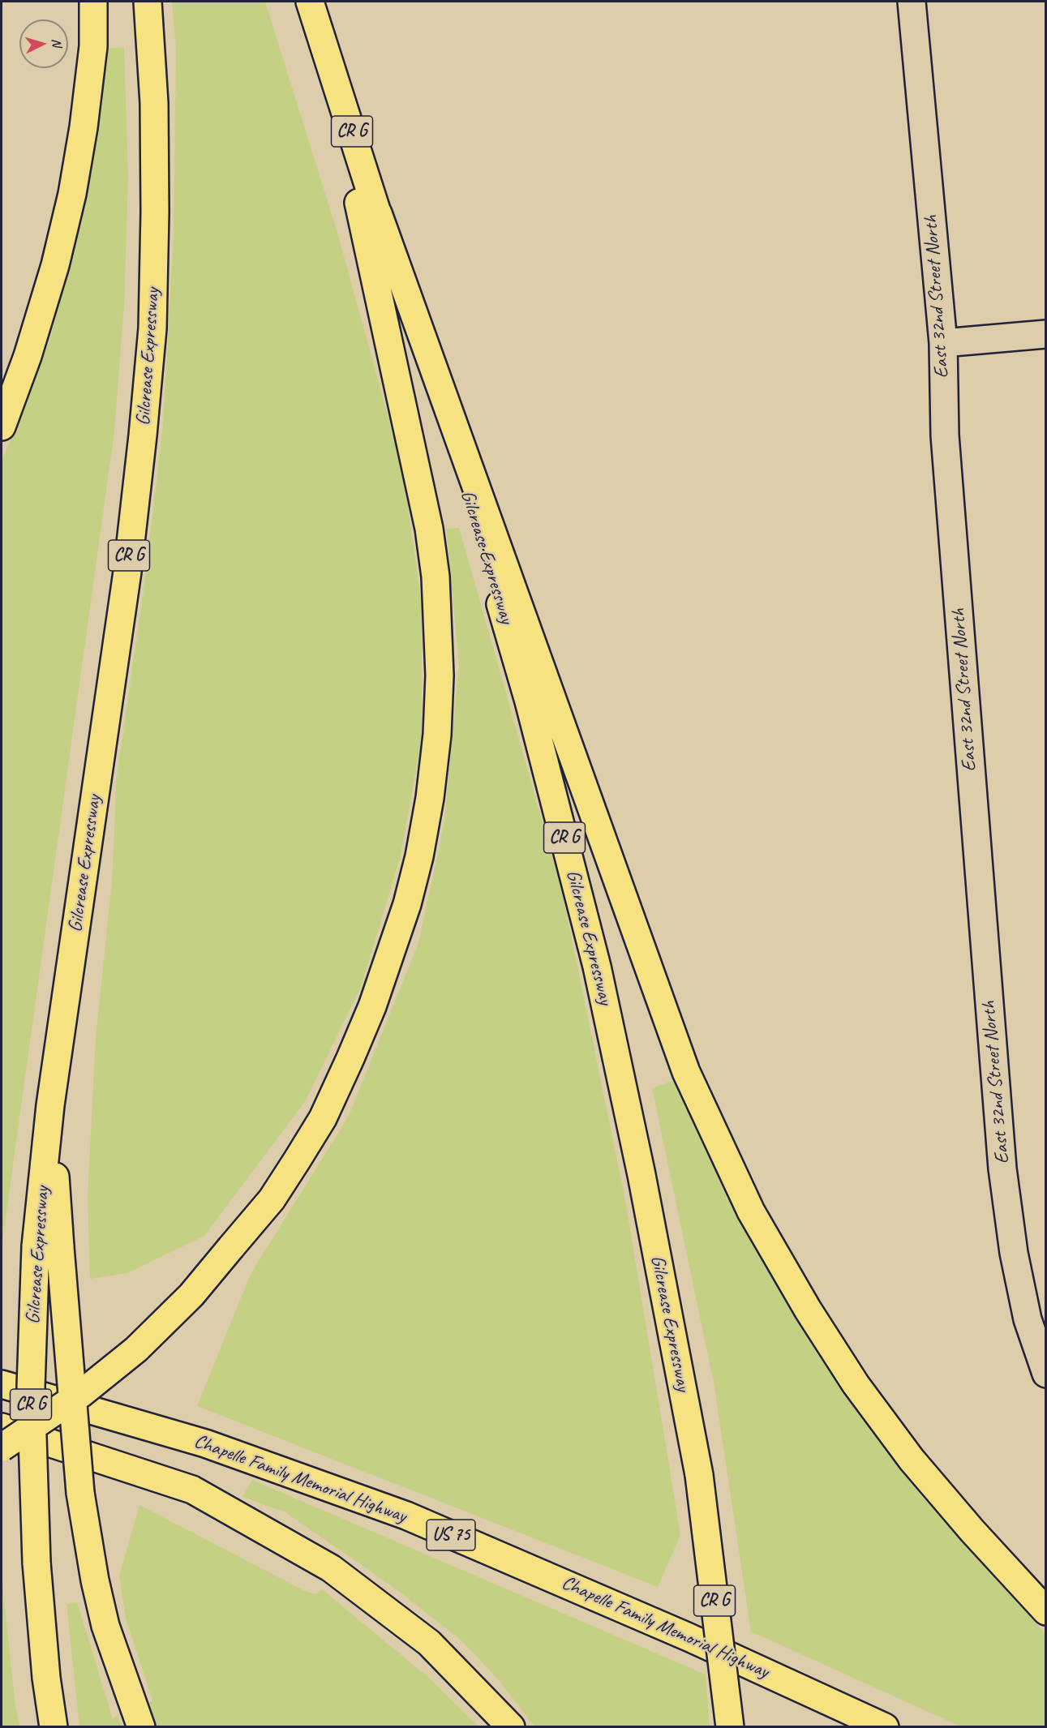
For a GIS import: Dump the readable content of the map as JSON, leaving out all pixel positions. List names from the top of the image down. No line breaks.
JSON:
{"streets":{"highway":["CR G","Gilcrease Expressway","Chapelle Family Memorial Highway","US 75"],"street":["East 32nd Street North"]},"north":"right"}
